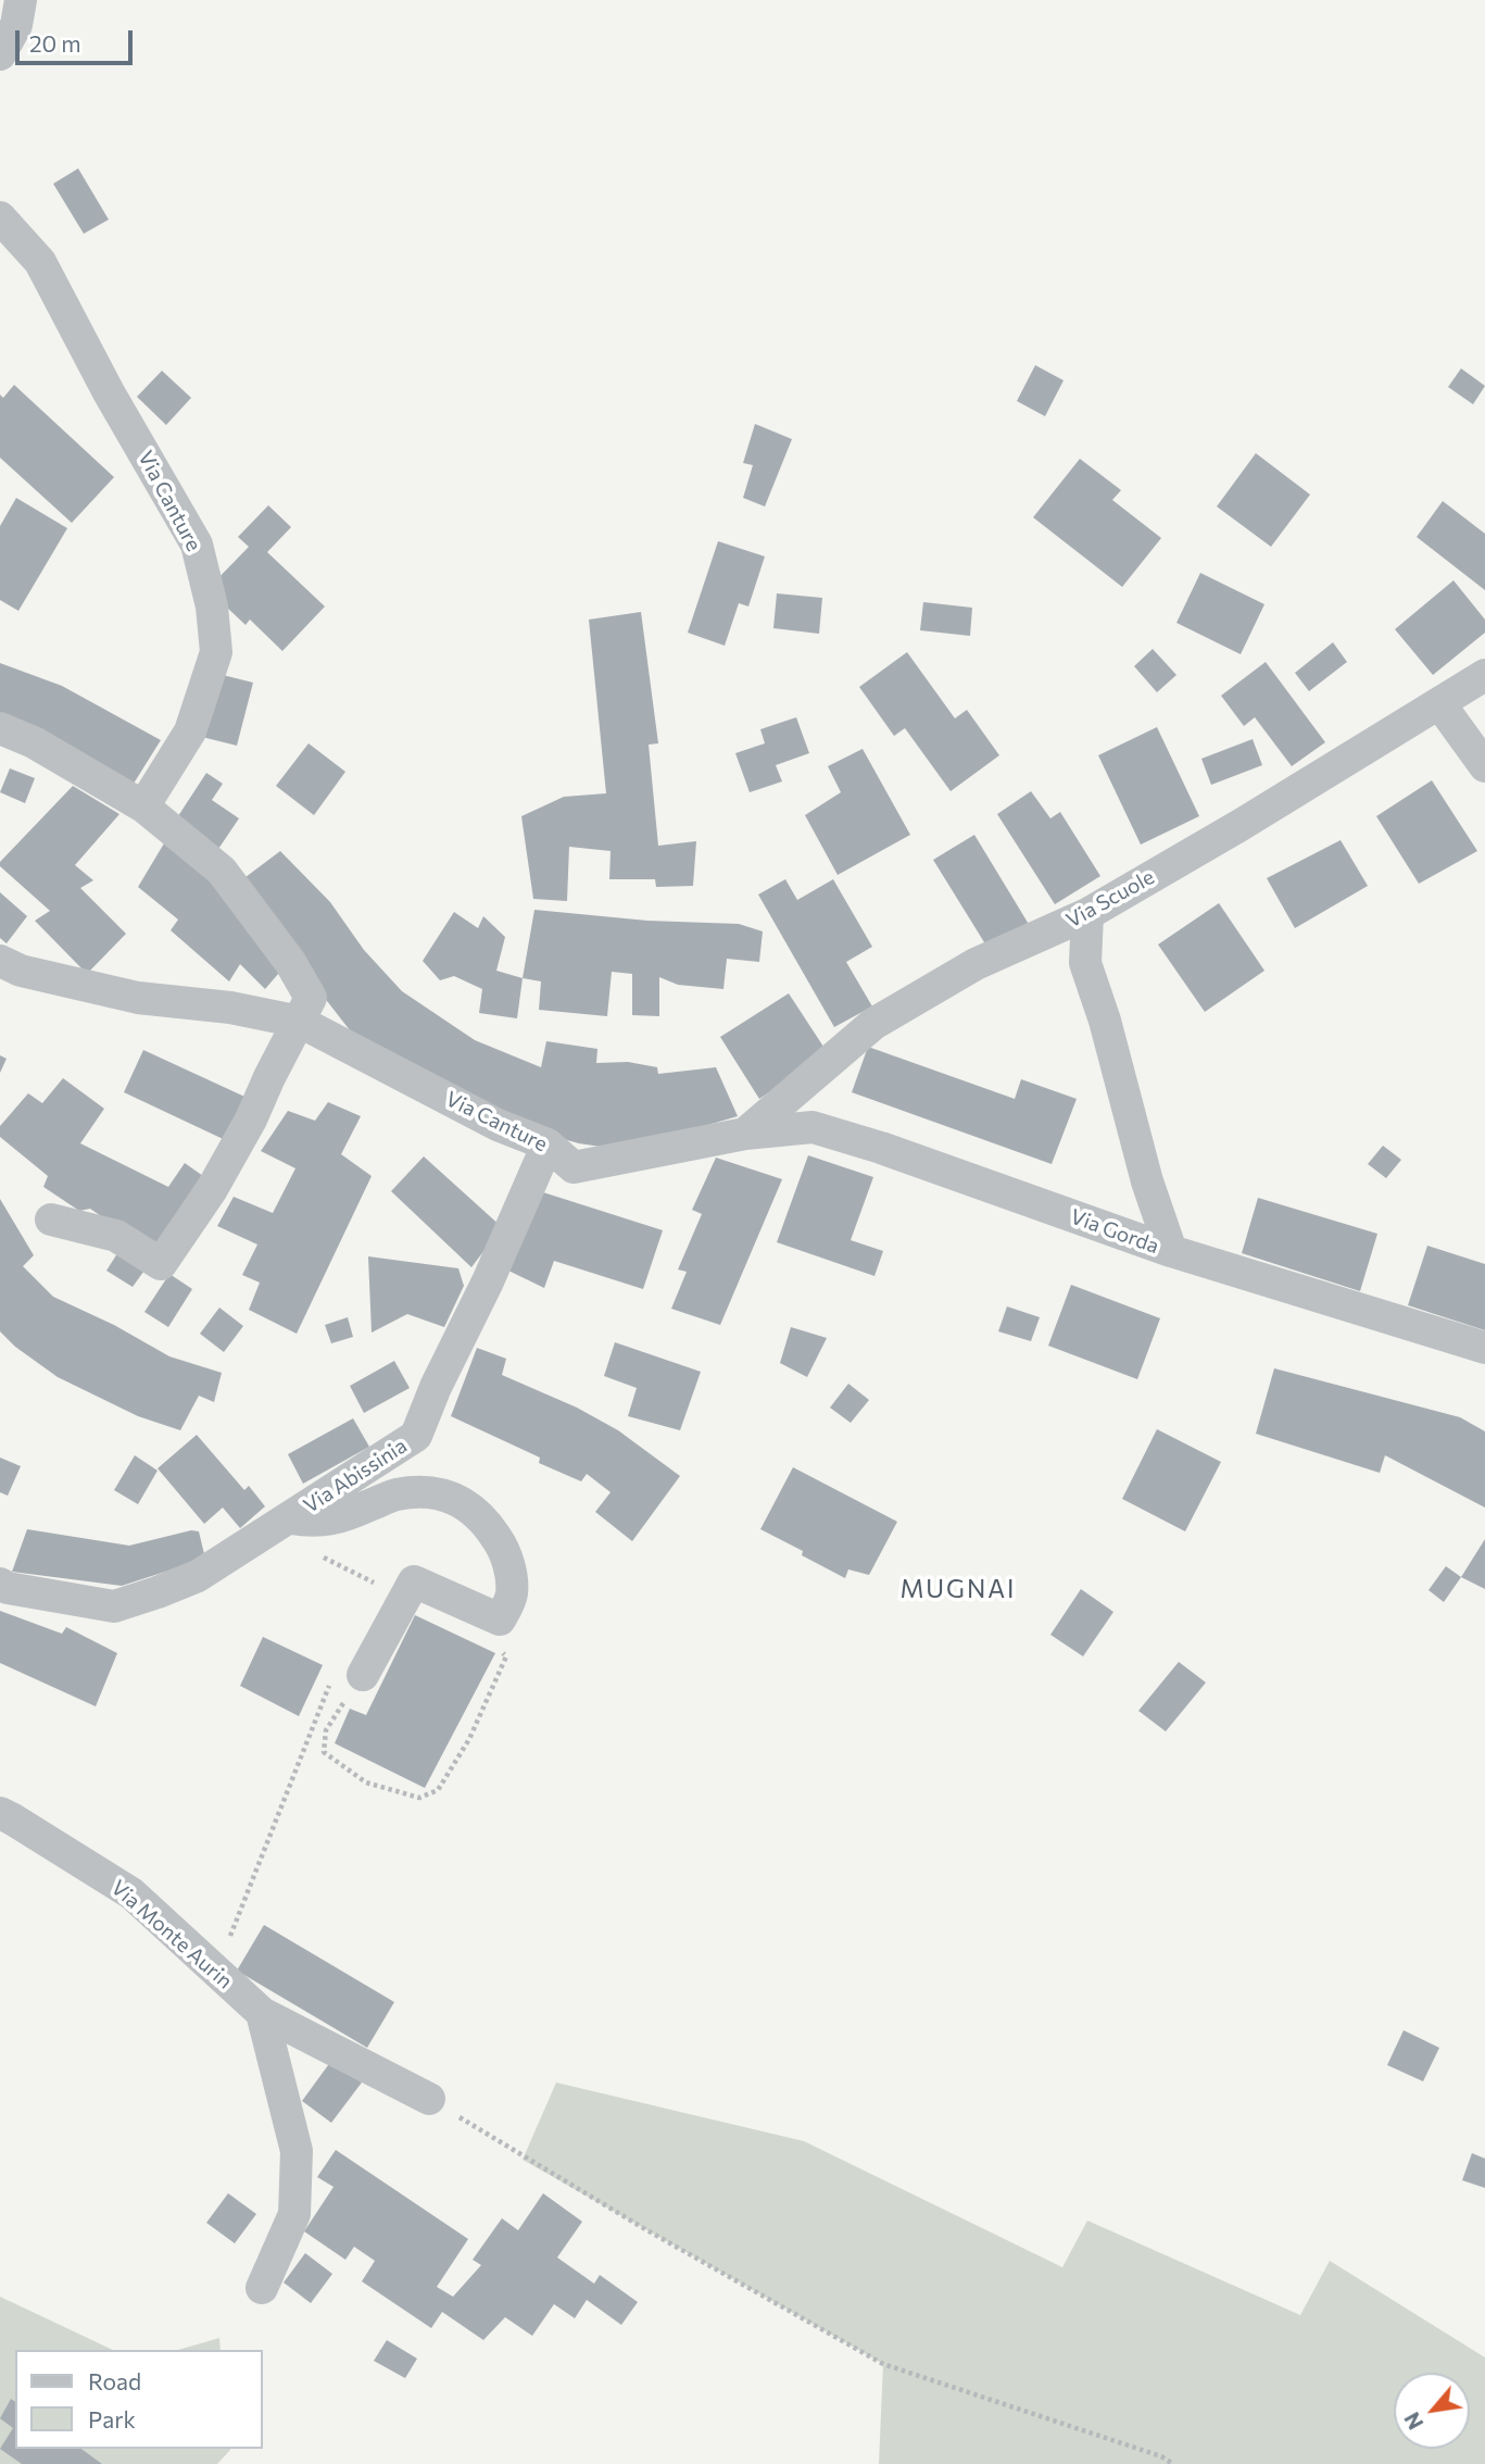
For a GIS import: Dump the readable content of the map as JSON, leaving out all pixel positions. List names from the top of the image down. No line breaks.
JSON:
{"streets":{"street":["Via Canture","Via Scuole","Via Gorda","Via Abissinia","Via Monte Aurin"]},"crossings":[["Via Canture","Via Scuole"],["Via Canture","Via Gorda"],["Via Canture","Via Abissinia"],["Via Scuole","Via Gorda"]],"districts":["MUGNAI"],"legend":["Road","Park"],"scale_bar":"20 m","north":"bottom left"}
